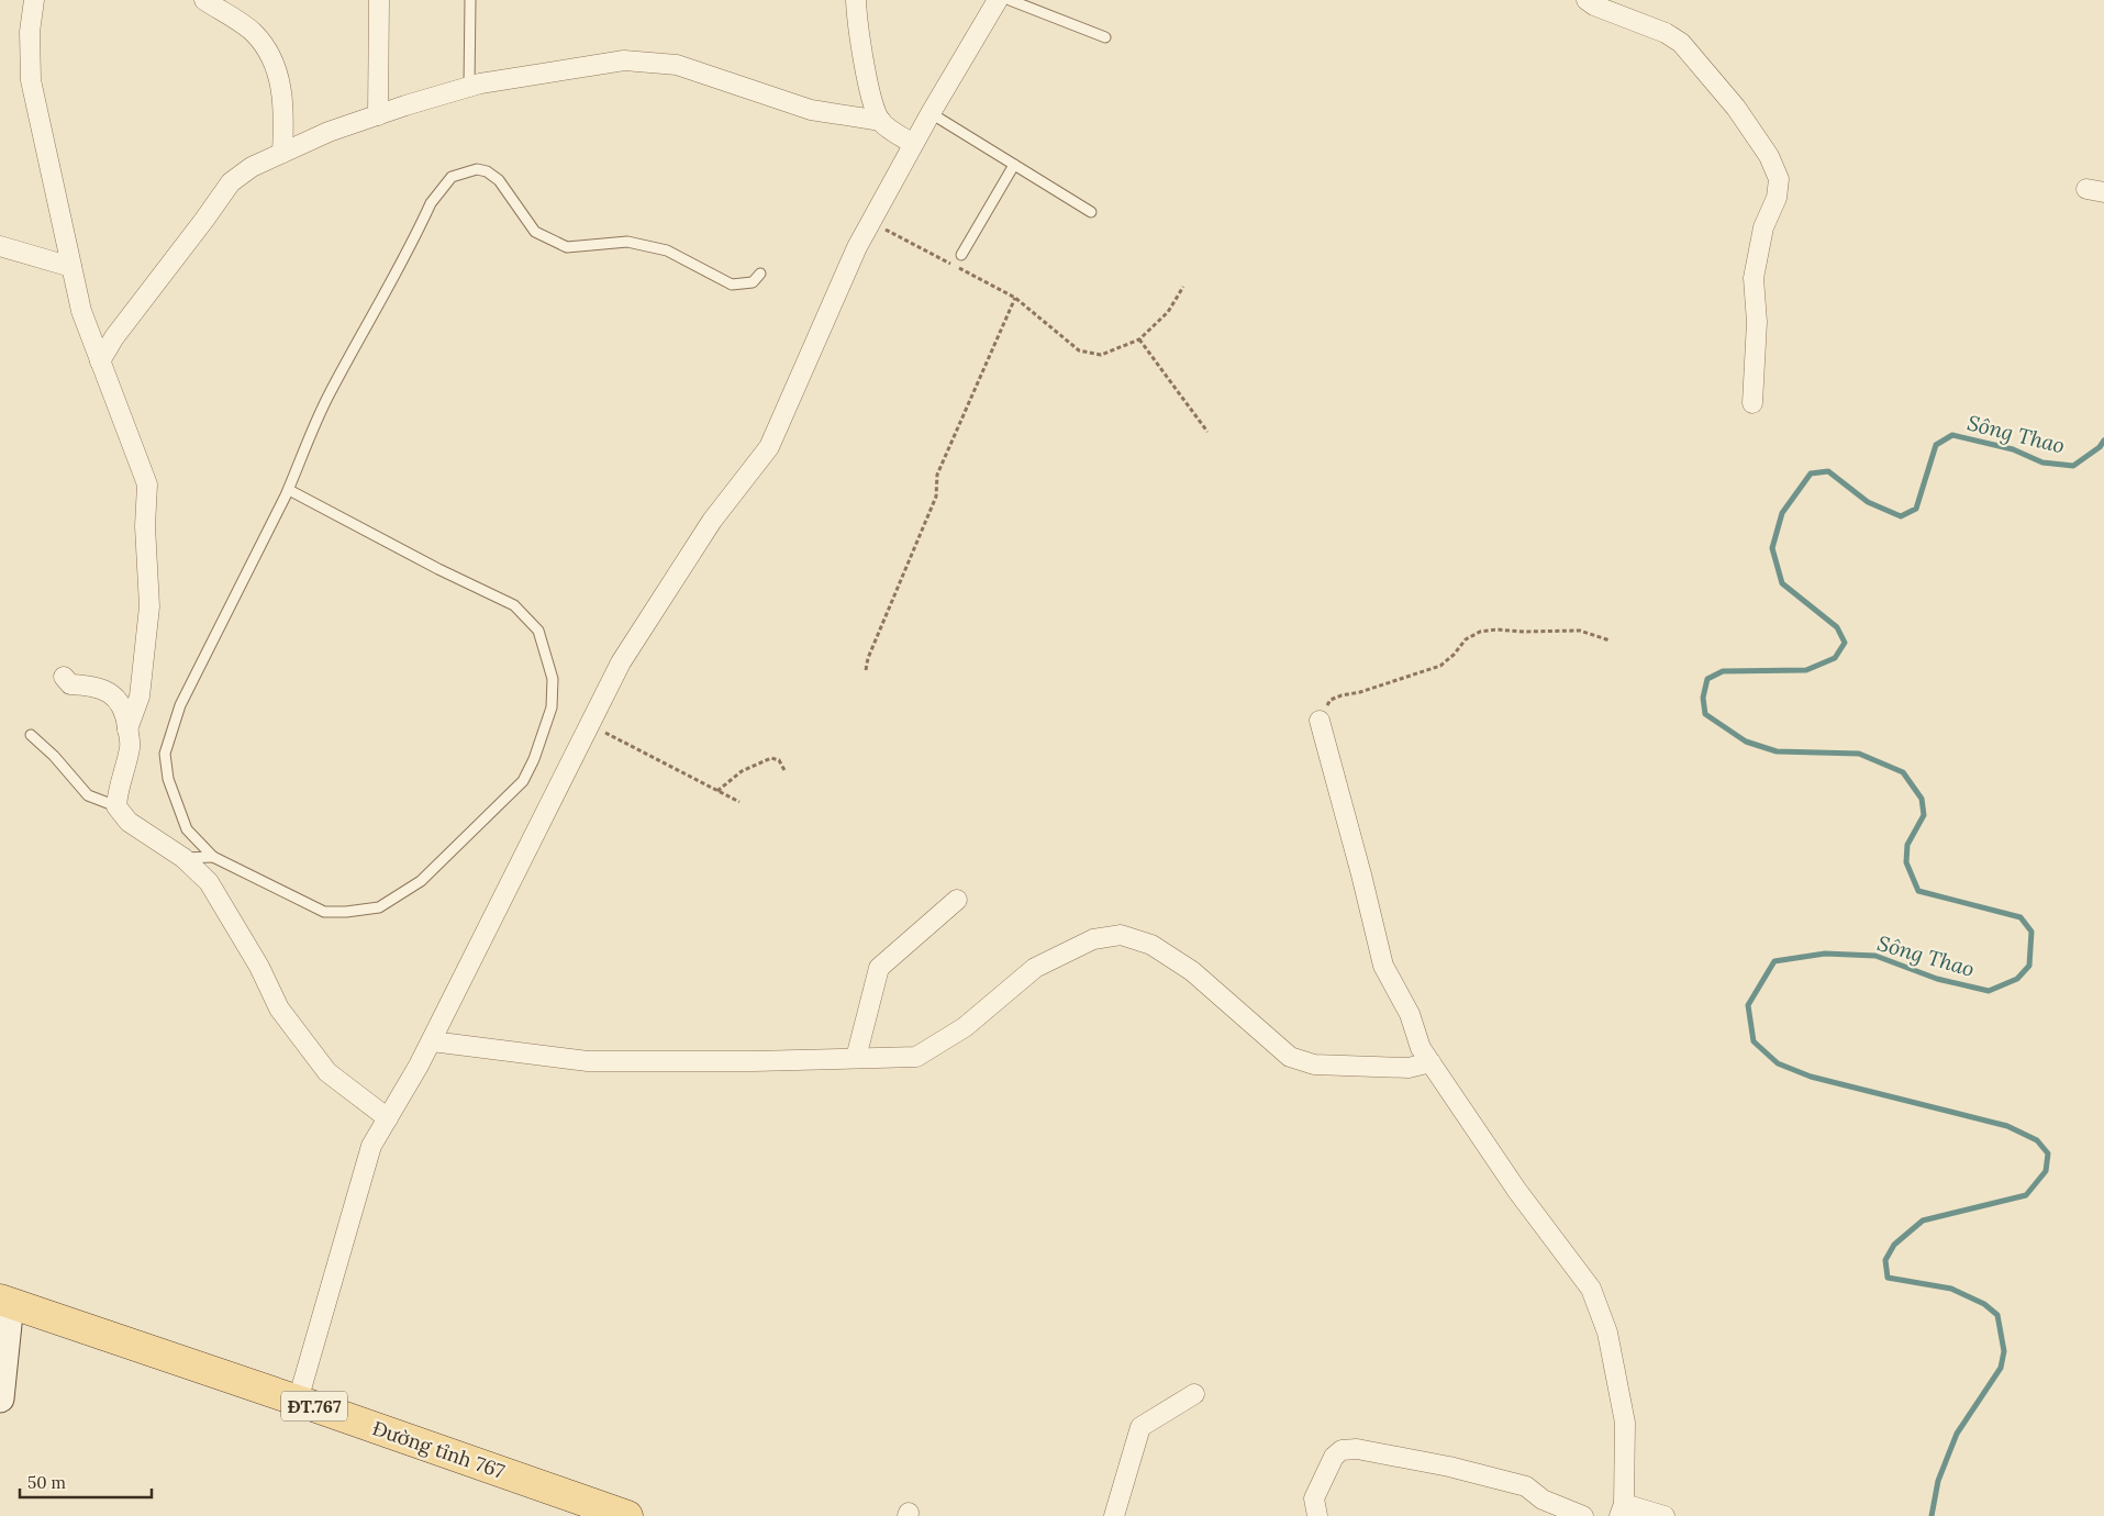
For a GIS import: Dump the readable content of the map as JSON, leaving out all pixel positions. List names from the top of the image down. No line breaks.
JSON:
{"streets":{"main road":["ĐT.767","Đường tỉnh 767"]},"water":["Sông Thao"],"scale_bar":"50 m"}
